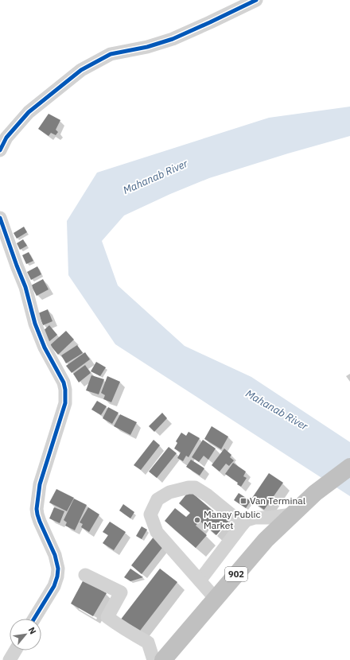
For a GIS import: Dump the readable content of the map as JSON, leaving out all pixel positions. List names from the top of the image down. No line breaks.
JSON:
{"streets":{"highway":["902"]},"water":["Mahanab River"],"places":{"transit":["Van Terminal"],"other":["Manay Public Market"]},"north":"top right"}
